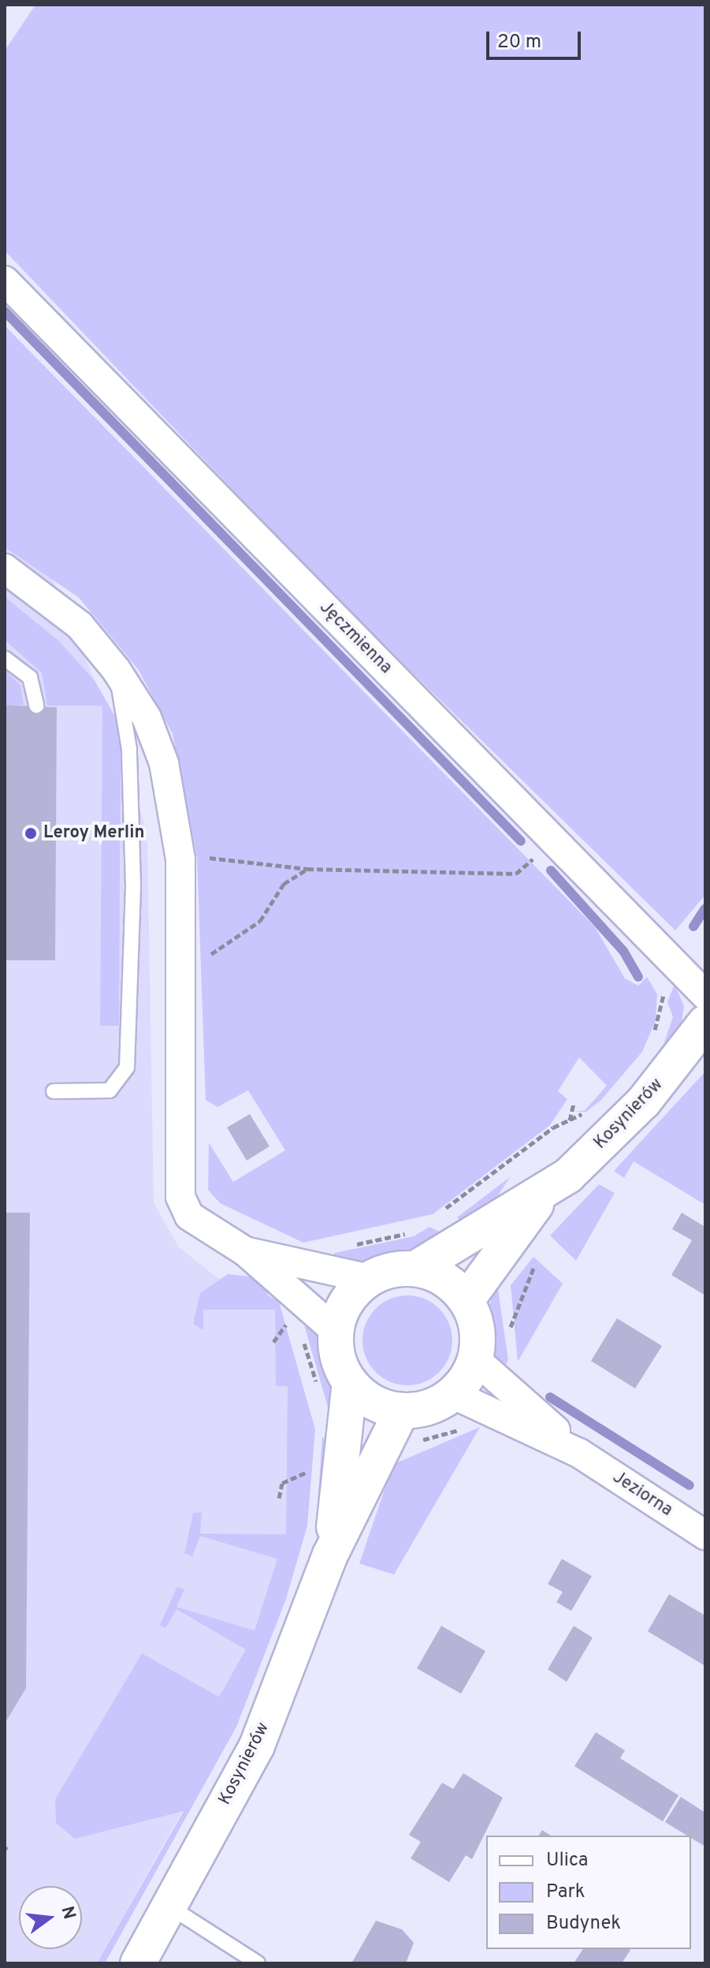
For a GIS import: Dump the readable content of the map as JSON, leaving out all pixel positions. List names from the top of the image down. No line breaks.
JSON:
{"streets":{"main road":["Kosynierów"],"street":["Jęczmienna","Jeziorna"]},"crossings":[["Kosynierów","Jeziorna"]],"places":["Leroy Merlin"],"legend":["Ulica","Park","Budynek"],"scale_bar":"20 m","north":"right"}
